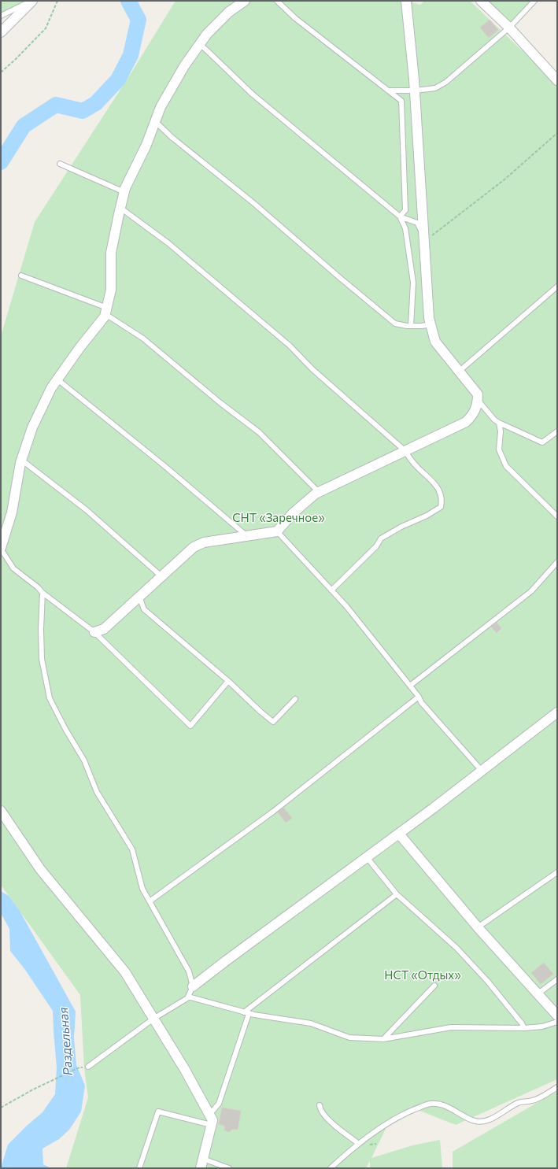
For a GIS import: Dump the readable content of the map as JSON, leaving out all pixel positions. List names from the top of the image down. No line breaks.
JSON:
{"water":["Раздельная"],"parks":["СНТ «Заречное»","НСТ «Отдых»"]}
